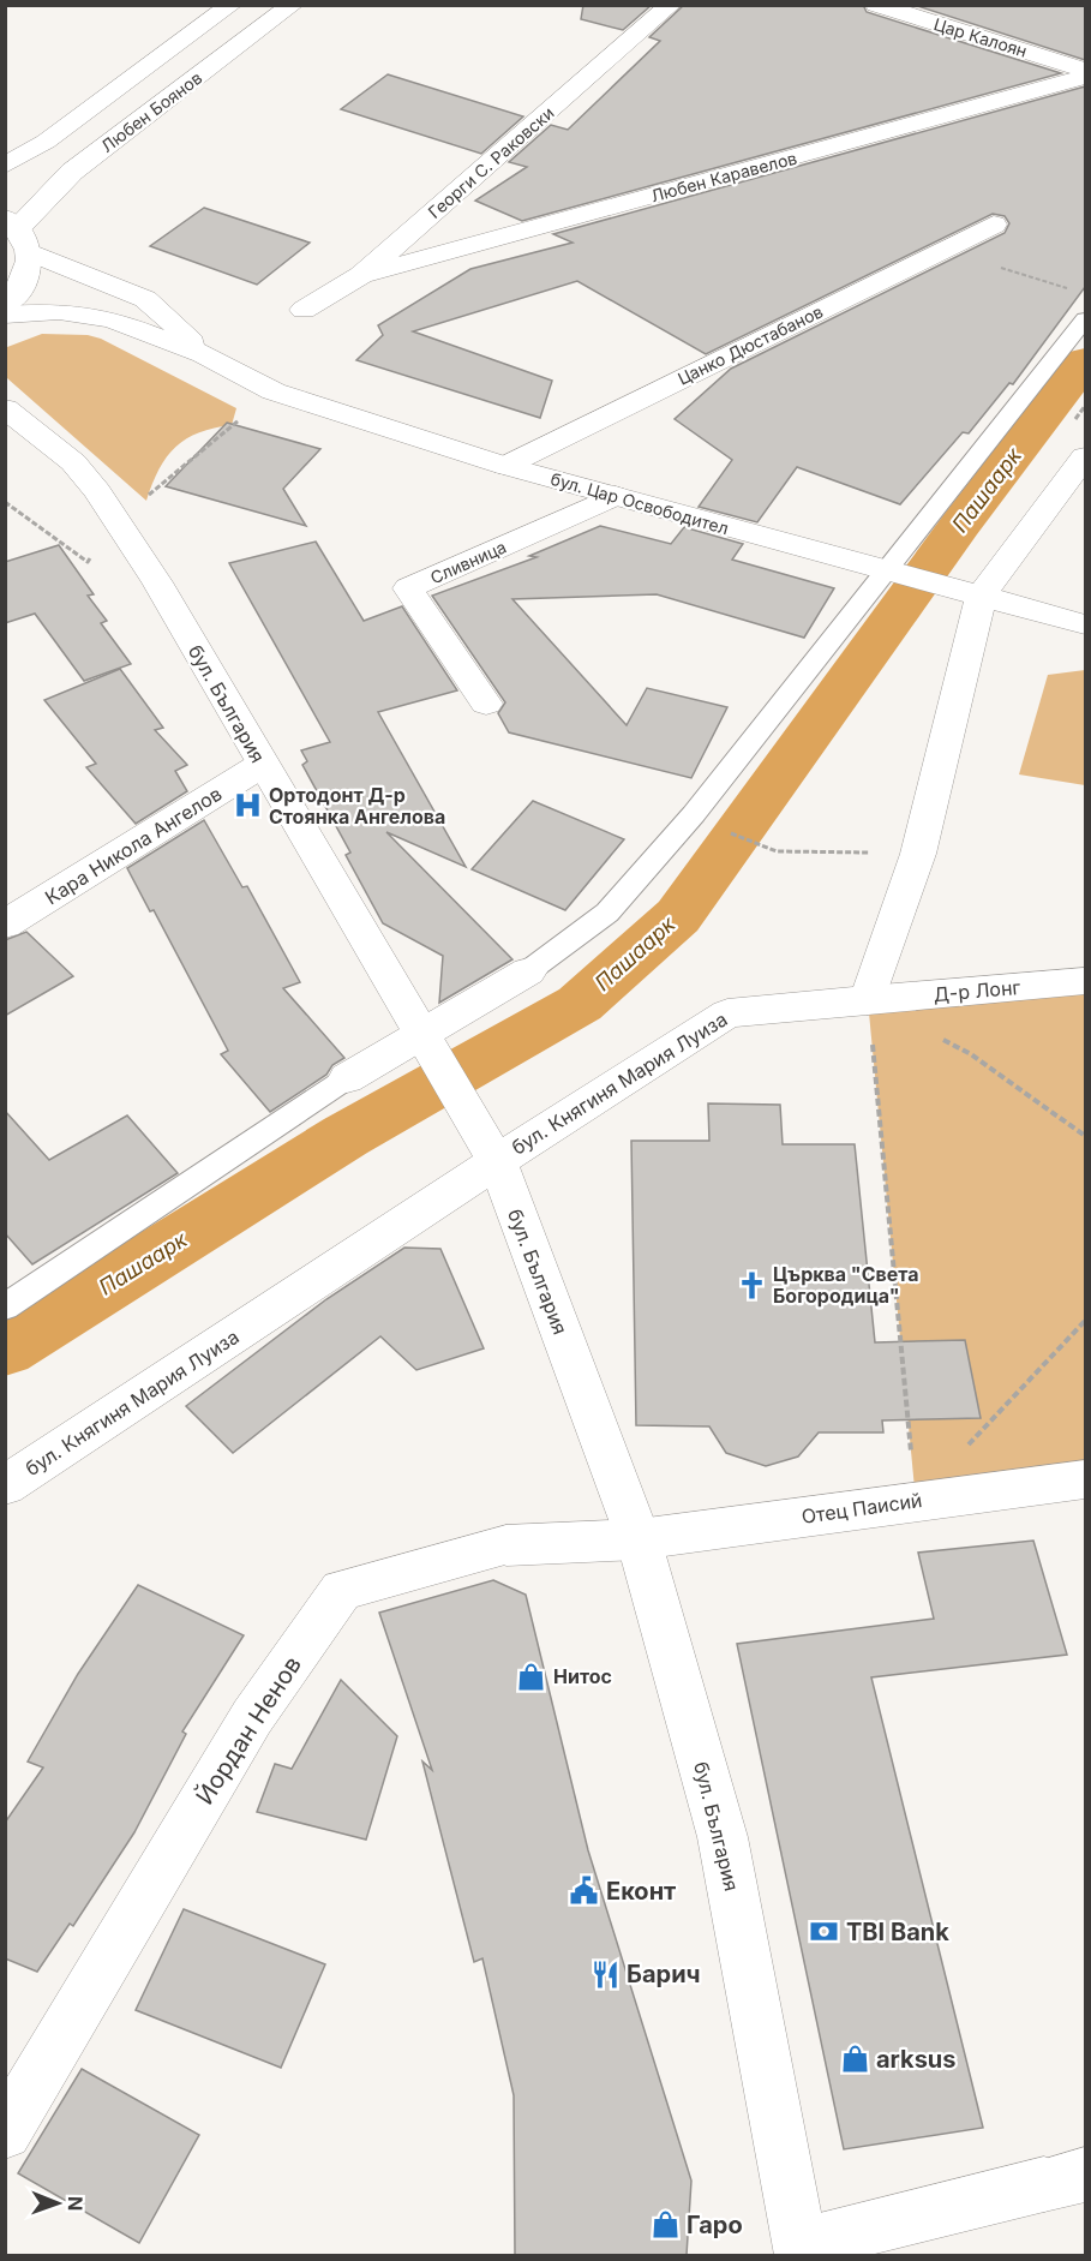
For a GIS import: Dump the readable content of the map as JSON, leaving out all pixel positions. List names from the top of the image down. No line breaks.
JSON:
{"streets":{"street":["Цар Калоян","Любен Боянов","Георги С. Раковски","Любен Каравелов","Цанко Дюстабанов","бул. Цар Освободител","Сливница","бул. България","Кара Никола Ангелов","Д-р Лонг","бул. Княгиня Мария Луиза","Отец Паисий","Йордан Ненов"]},"crossings":[["Любен Боянов","бул. Цар Освободител"],["Георги С. Раковски","Любен Каравелов"],["Цанко Дюстабанов","бул. Цар Освободител"],["бул. Цар Освободител","Сливница"],["бул. България","Кара Никола Ангелов"],["бул. България","бул. Княгиня Мария Луиза"],["бул. България","Отец Паисий"],["бул. България","Йордан Ненов"],["Д-р Лонг","бул. Княгиня Мария Луиза"],["Отец Паисий","Йордан Ненов"]],"water":["Пашаарк"],"places":{"hospital":["Ортодонт Д-р Стоянка Ангелова"],"church":["Църква \"Света Богородица\""],"shop":["Нитос","arksus","Гаро"],"public building":["Еконт"],"bank":["TBI Bank"],"restaurant":["Барич"]},"north":"right"}
